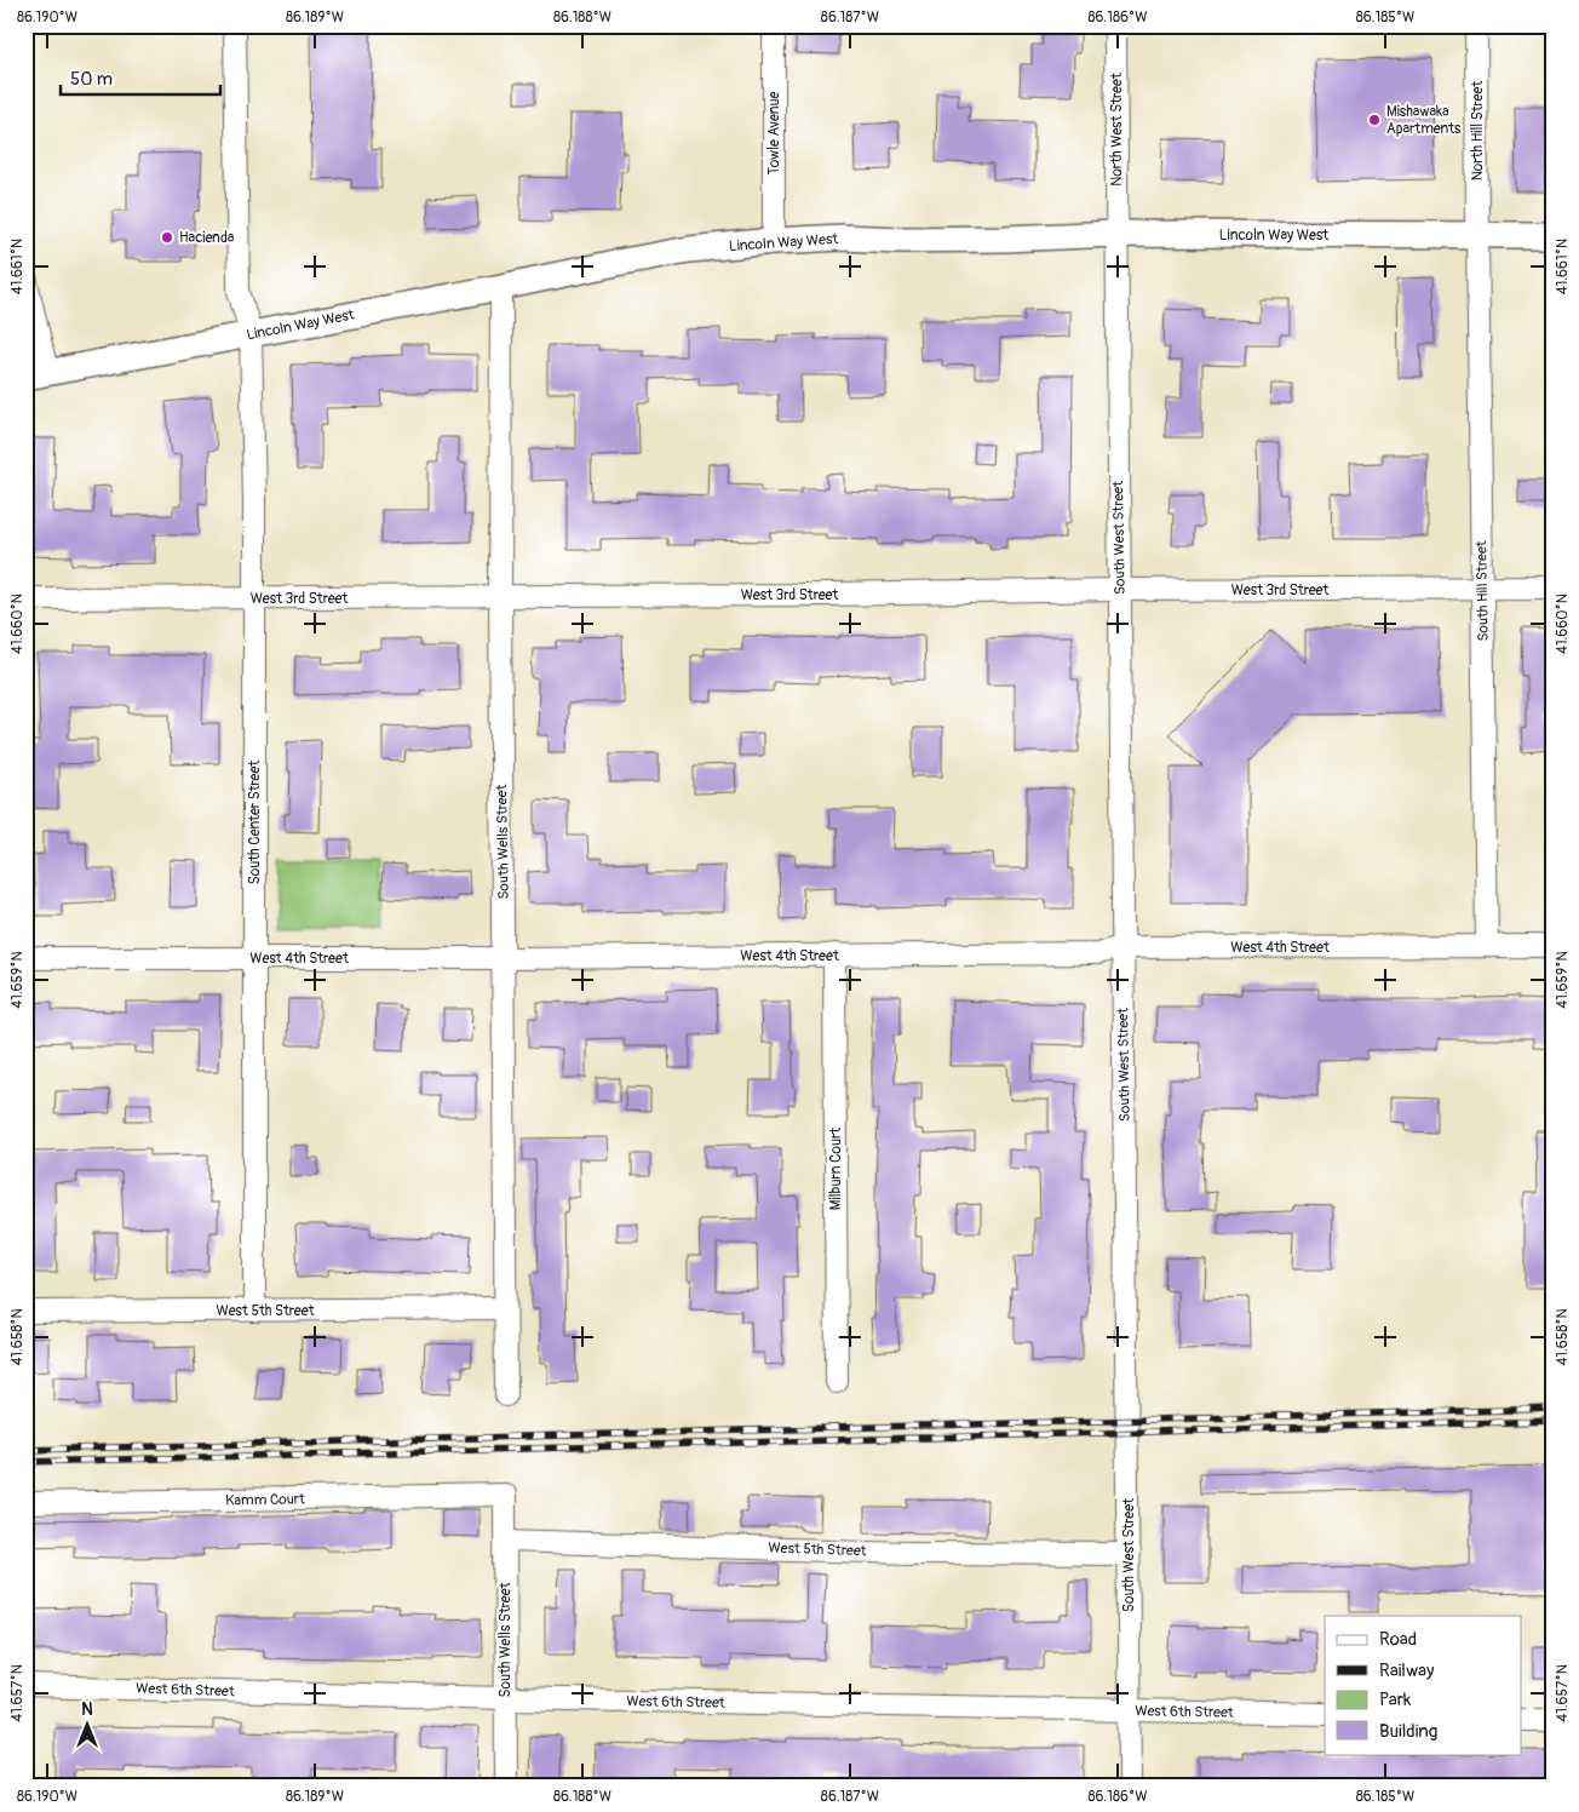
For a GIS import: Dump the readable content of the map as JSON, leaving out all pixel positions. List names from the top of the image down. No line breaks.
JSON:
{"streets":{"main road":["Lincoln Way West"],"street":["North West Street","North Hill Street","Towle Avenue","South West Street","West 3rd Street","South Hill Street","South Center Street","South Wells Street","West 4th Street","Milburn Court","West 5th Street","Kamm Court","West 6th Street"]},"crossings":[["North West Street","Lincoln Way West"],["North West Street","South West Street"],["North Hill Street","Lincoln Way West"],["North Hill Street","South Hill Street"],["Towle Avenue","Lincoln Way West"],["Lincoln Way West","South West Street"],["Lincoln Way West","South Hill Street"],["Lincoln Way West","South Center Street"],["Lincoln Way West","South Wells Street"],["South West Street","West 3rd Street"],["South West Street","West 4th Street"],["South West Street","West 5th Street"],["South West Street","West 6th Street"],["West 3rd Street","South Hill Street"],["West 3rd Street","South Center Street"],["West 3rd Street","South Wells Street"],["South Hill Street","West 4th Street"],["South Center Street","West 4th Street"],["South Center Street","West 5th Street"],["South Wells Street","West 4th Street"],["South Wells Street","West 5th Street"],["South Wells Street","Kamm Court"],["South Wells Street","West 6th Street"],["West 4th Street","Milburn Court"]],"places":["Mishawaka Apartments","Hacienda"],"legend":["Road","Railway","Park","Building"],"scale_bar":"50 m","north":"top","coordinates":["86.190°W","86.189°W","86.188°W","86.187°W","86.186°W","86.185°W","41.661°N","41.660°N","41.659°N","41.658°N","41.657°N"]}
